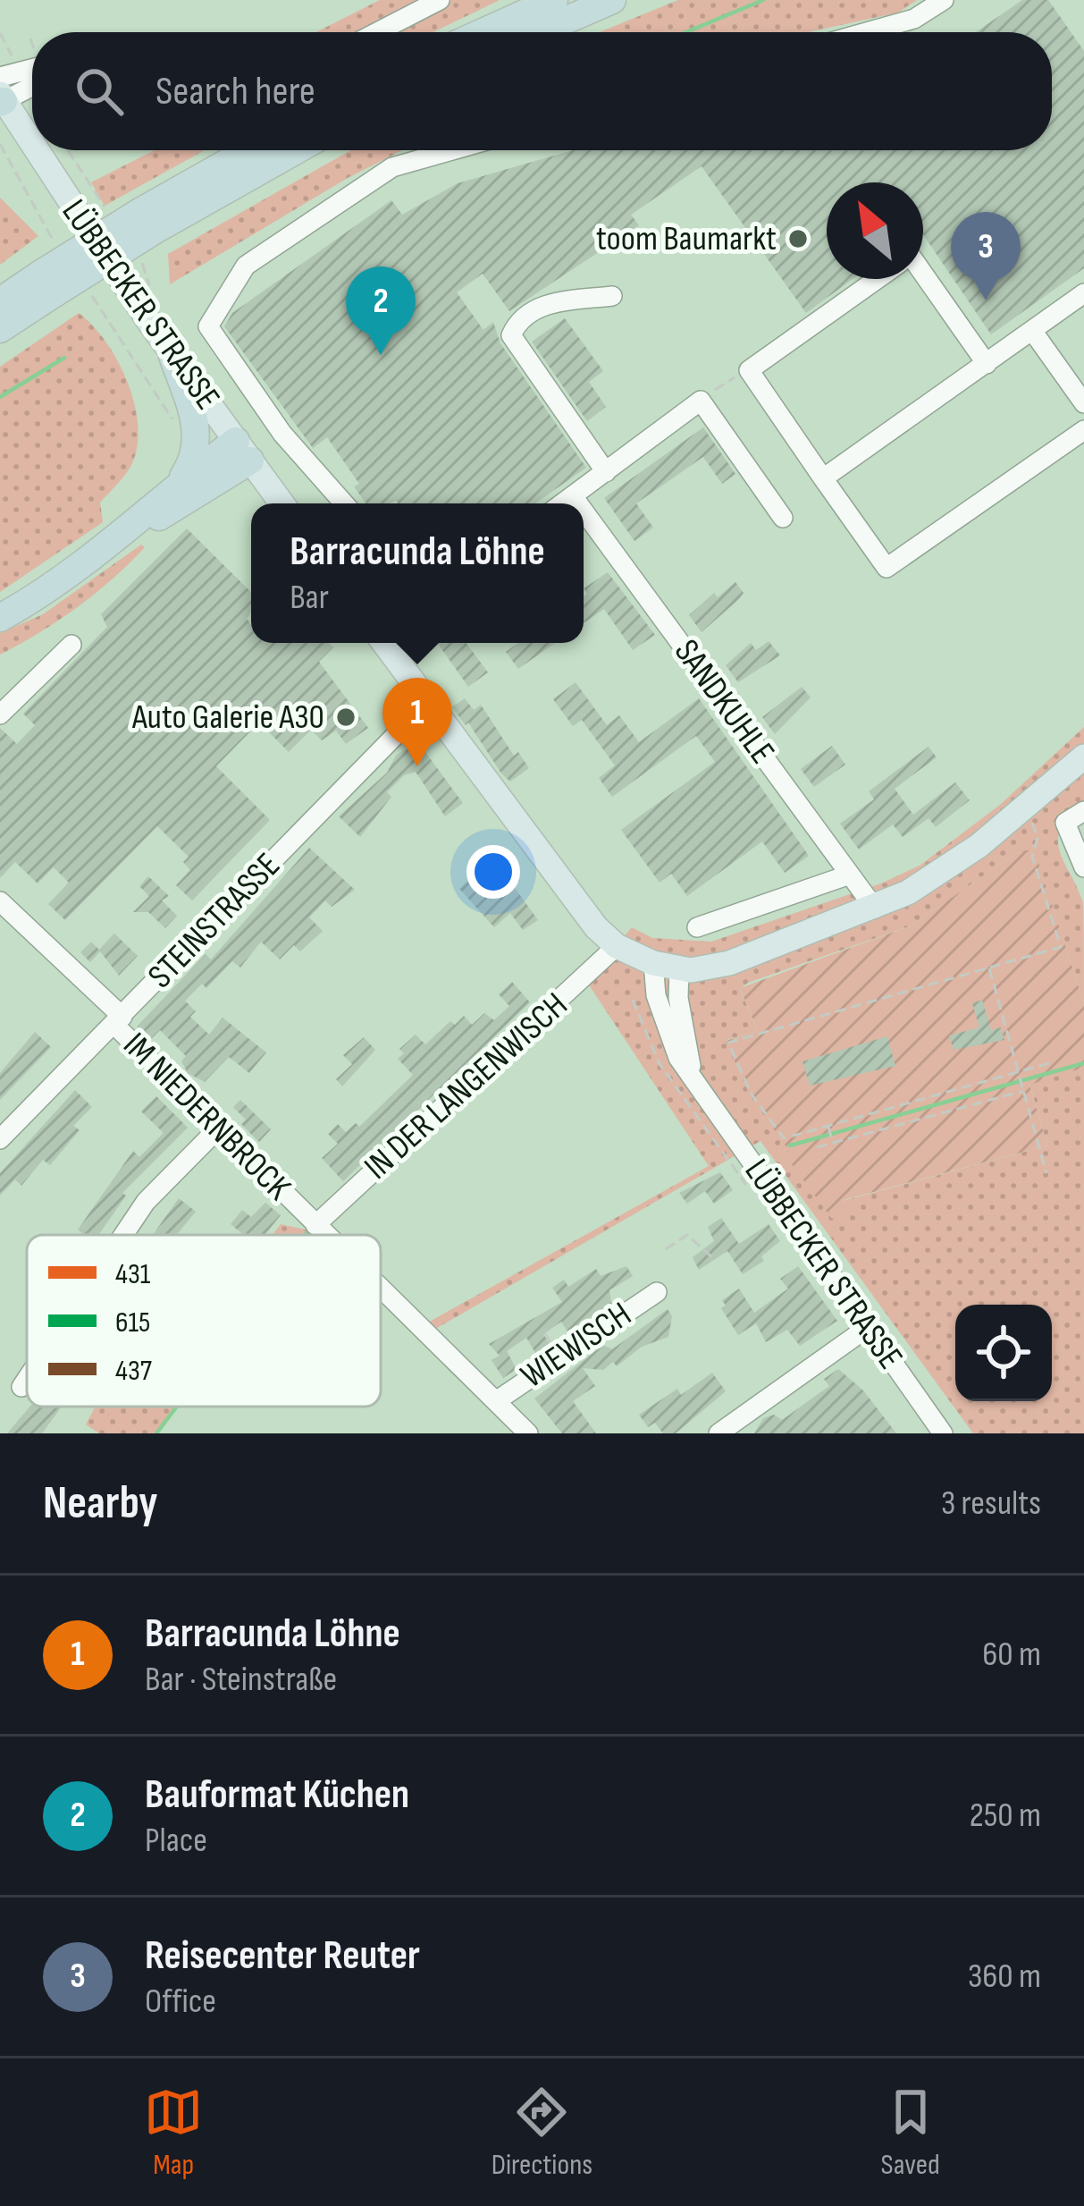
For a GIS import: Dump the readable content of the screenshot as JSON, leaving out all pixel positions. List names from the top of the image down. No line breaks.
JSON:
{"streets":{"main road":["LÜBBECKER STRASSE"],"street":["SANDKUHLE","STEINSTRASSE","IN DER LANGENWISCH","IM NIEDERNBROCK","WIEWISCH"]},"crossings":[["STEINSTRASSE","IM NIEDERNBROCK"],["IN DER LANGENWISCH","IM NIEDERNBROCK"],["IM NIEDERNBROCK","WIEWISCH"]],"places":["toom Baumarkt","Auto Galerie A30"],"legend":["431","615","437"],"north":"top left","page":{"search":"Search here","pins":["3","2","1"],"popup":["Barracunda Löhne","Bar"],"heading":["Nearby","3 results"],"list":[{"mark":"1","name":"Barracunda Löhne","note":"Bar · Steinstraße","value":"60 m"},{"mark":"2","name":"Bauformat Küchen","note":"Place","value":"250 m"},{"mark":"3","name":"Reisecenter Reuter","note":"Office","value":"360 m"}],"nav":["Map","Directions","Saved"]}}
